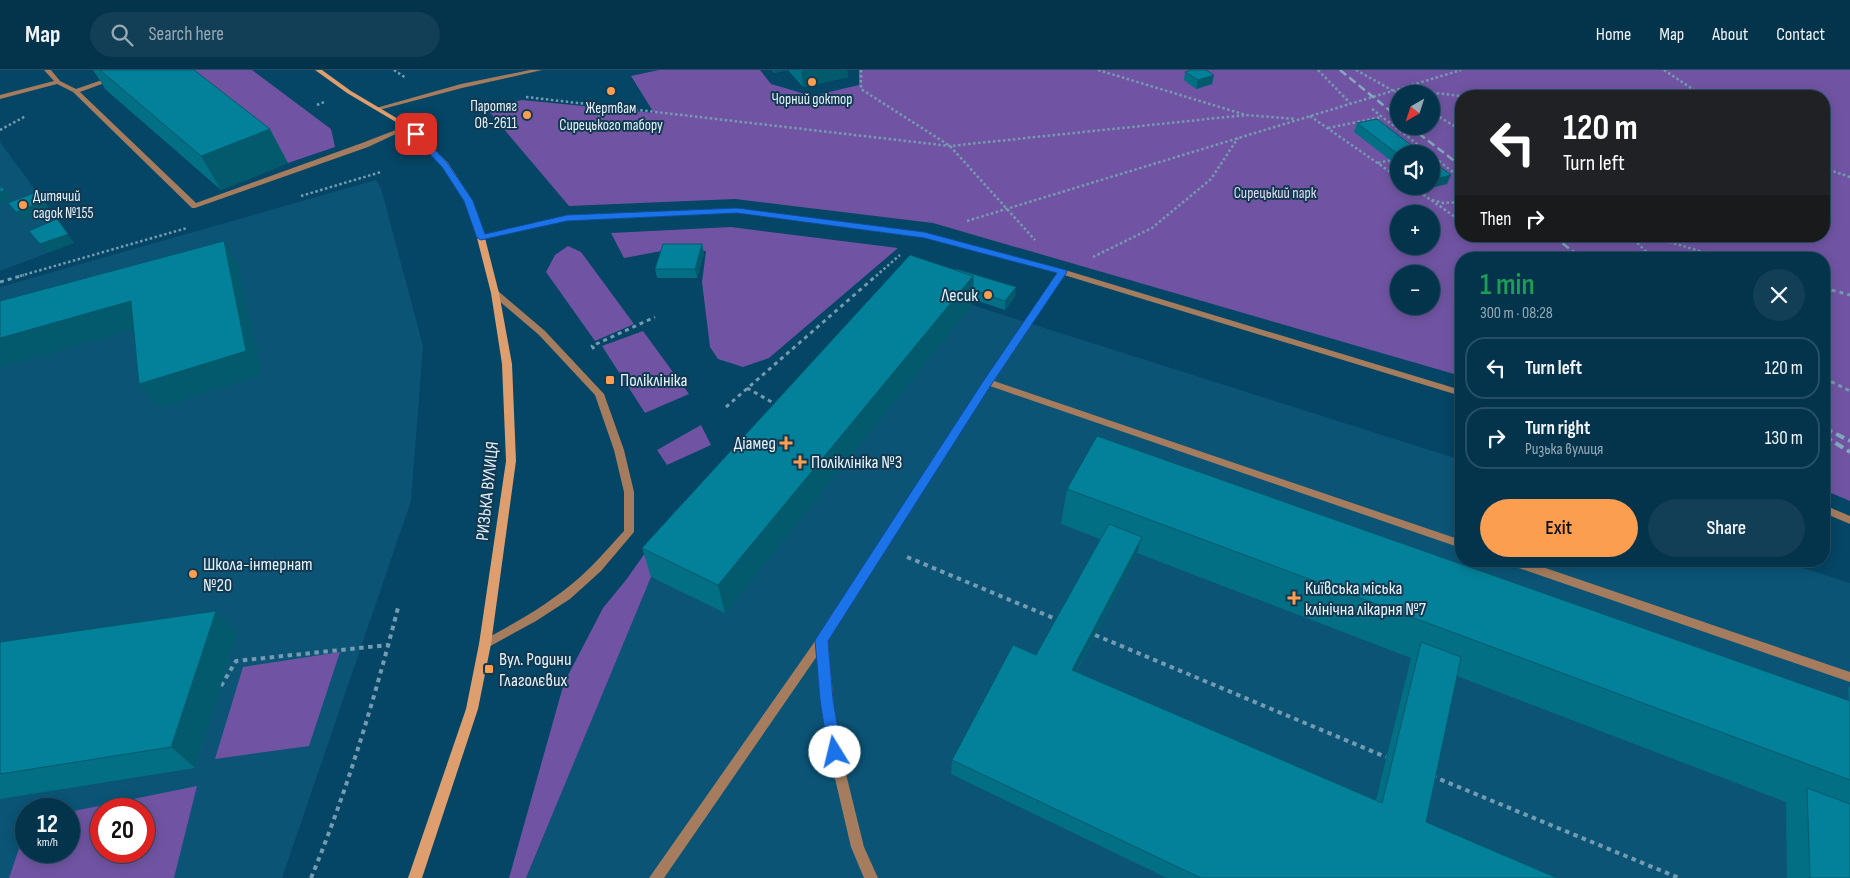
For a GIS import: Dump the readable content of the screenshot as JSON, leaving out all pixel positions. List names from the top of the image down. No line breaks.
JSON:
{"streets":{"street":["РИЗЬКА ВУЛИЦЯ"]},"parks":["Сирецький парк"],"places":{"other":["Чорний доктор","Жертвам Сирецького табору","Паротяг Ов-2611","Дитячий садок №155","Лесик","Школа-інтернат №20"],"transit":["Поліклініка","Вул. Родини Глаголєвих"],"health":["Діамед","Поліклініка №3","Київська міська клінічна лікарня №7"]},"north":"bottom left","page":{"header":"Map","search":"Search here","nav":["Home","Map","About","Contact"],"map_buttons":["+","−"],"turn":["120 m","Turn left"],"then":"Then","heading":["1 min","300 m · 08:28"],"list":[{"name":"Turn left","value":"120 m"},{"name":"Turn right","note":"Ризька вулиця","value":"130 m"}],"buttons":["Exit","Share"],"speed":"12 km/h","limit":"20"}}
